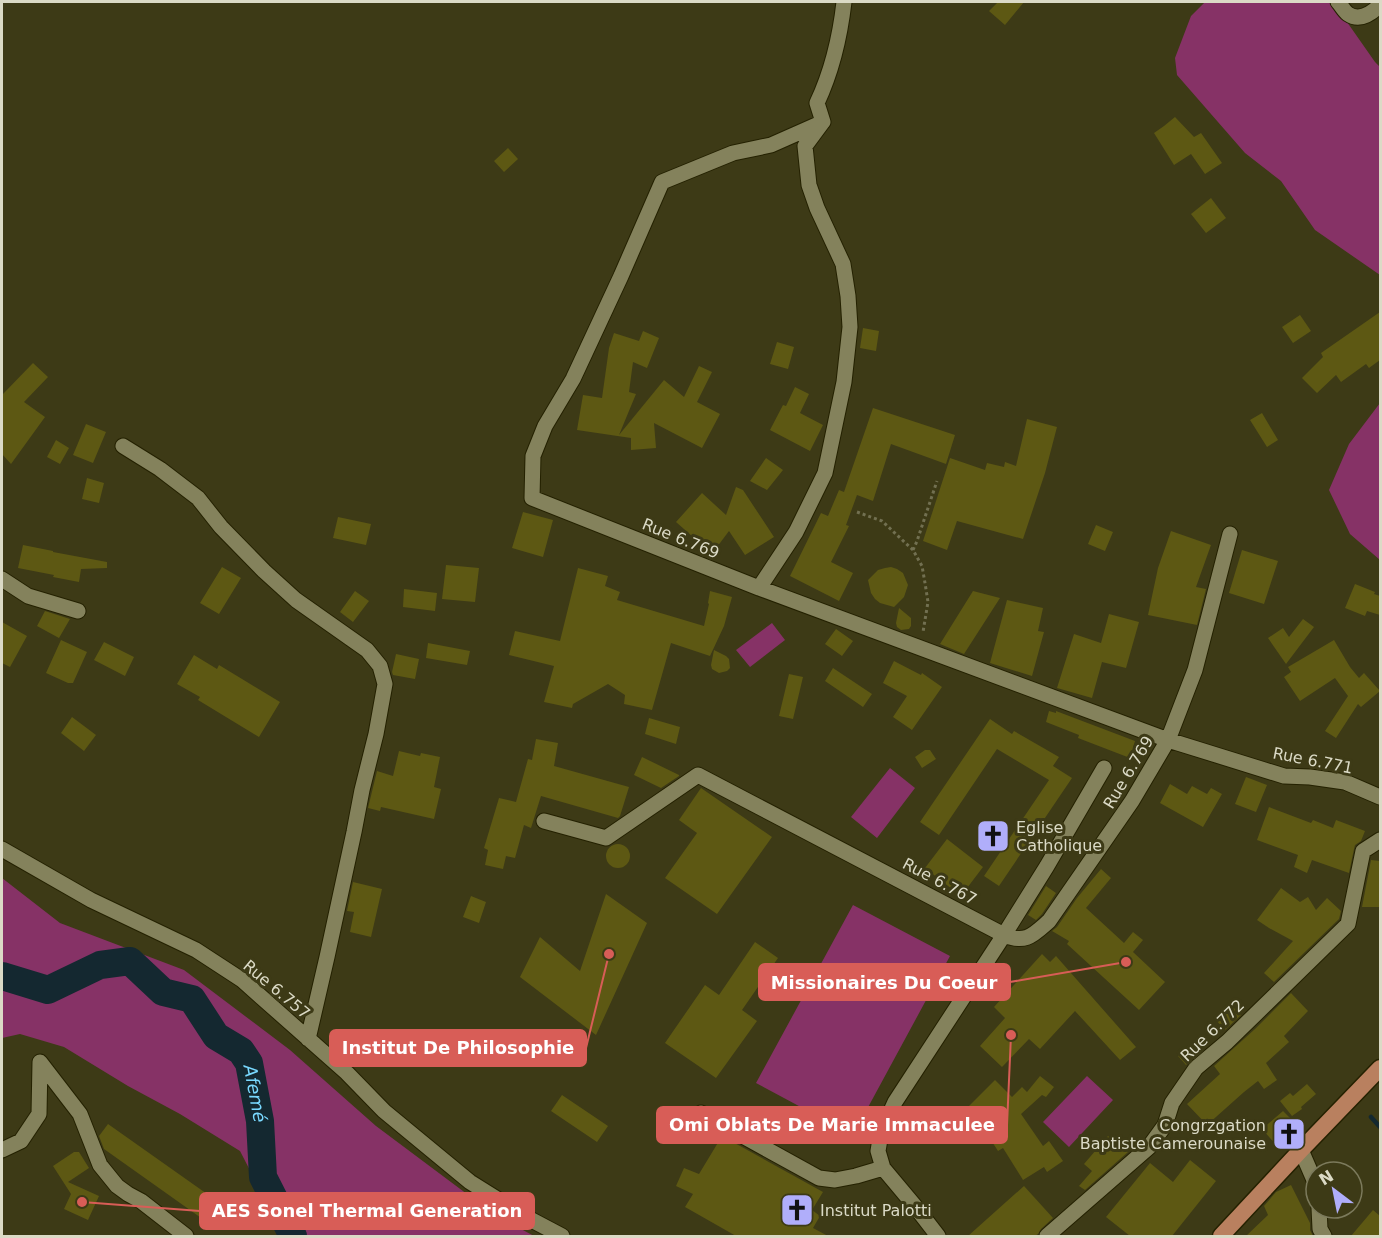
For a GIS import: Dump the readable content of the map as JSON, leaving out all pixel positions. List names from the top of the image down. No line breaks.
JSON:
{"streets":{"street":["Rue 6.769","Rue 6.771","Rue 6.767","Rue 6.757","Rue 6.772"]},"crossings":[["Rue 6.769","Rue 6.771"],["Rue 6.769","Rue 6.767"]],"water":["Afemé"],"places":{"church":["Eglise Catholique","Congrzgation Baptiste Camerounaise","Institut Palotti"],"other":["Institut De Philosophie","Missionaires Du Coeur","Omi Oblats De Marie Immaculee","AES Sonel Thermal Generation"]},"north":"top left"}
